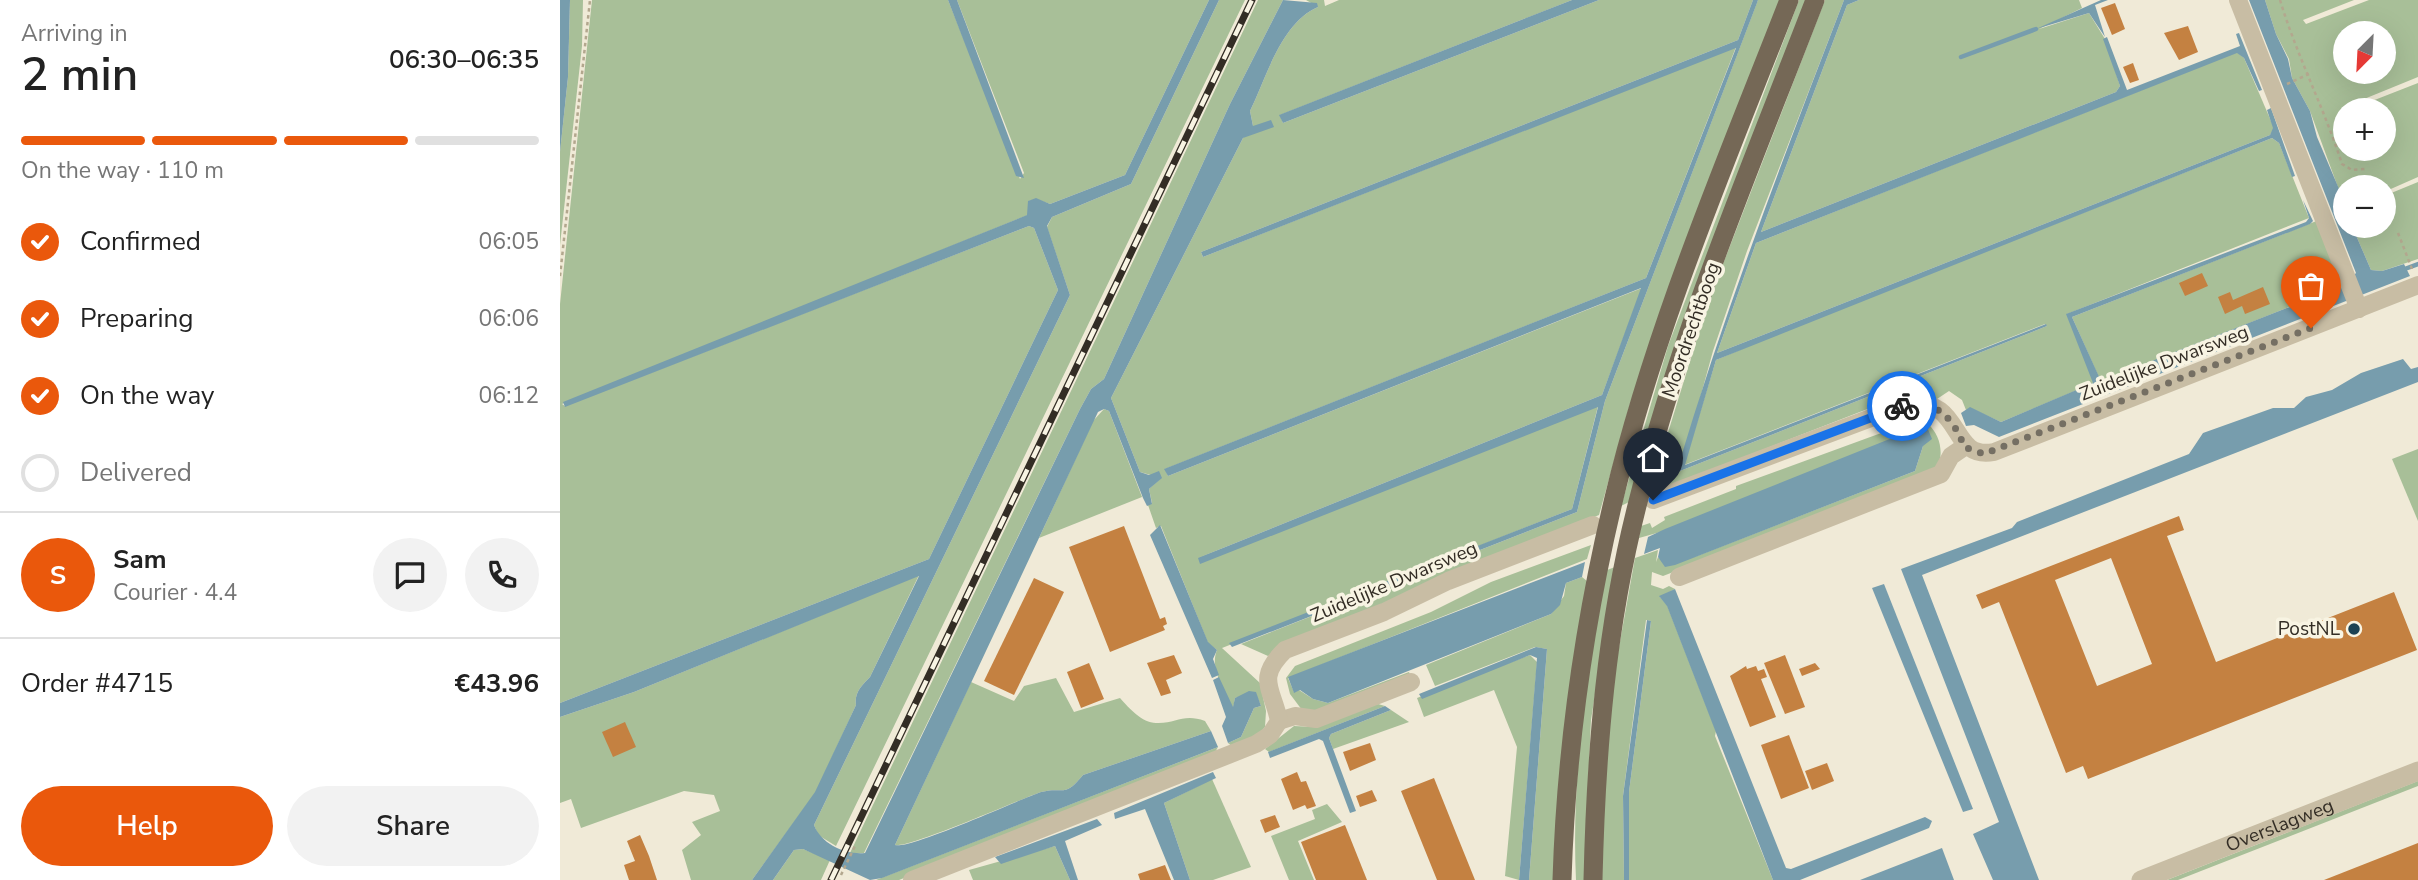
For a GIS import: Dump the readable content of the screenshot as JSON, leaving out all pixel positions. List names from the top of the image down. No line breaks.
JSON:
{"streets":{"main road":["Moordrechtboog"],"street":["Zuidelijke Dwarsweg","Overslagweg"]},"places":["PostNL"],"north":"bottom left","page":{"heading":["2 min","Arriving in","06:30–06:35"],"panel":["Sam","Courier · 4.4","Order #4715","€43.96"],"map_buttons":["+","−"],"bar":"On the way · 110 m","list":[["Confirmed","06:05"],["Preparing","06:06"],["On the way","06:12"],"Delivered"],"round":"S","buttons":["Help","Share"]}}
